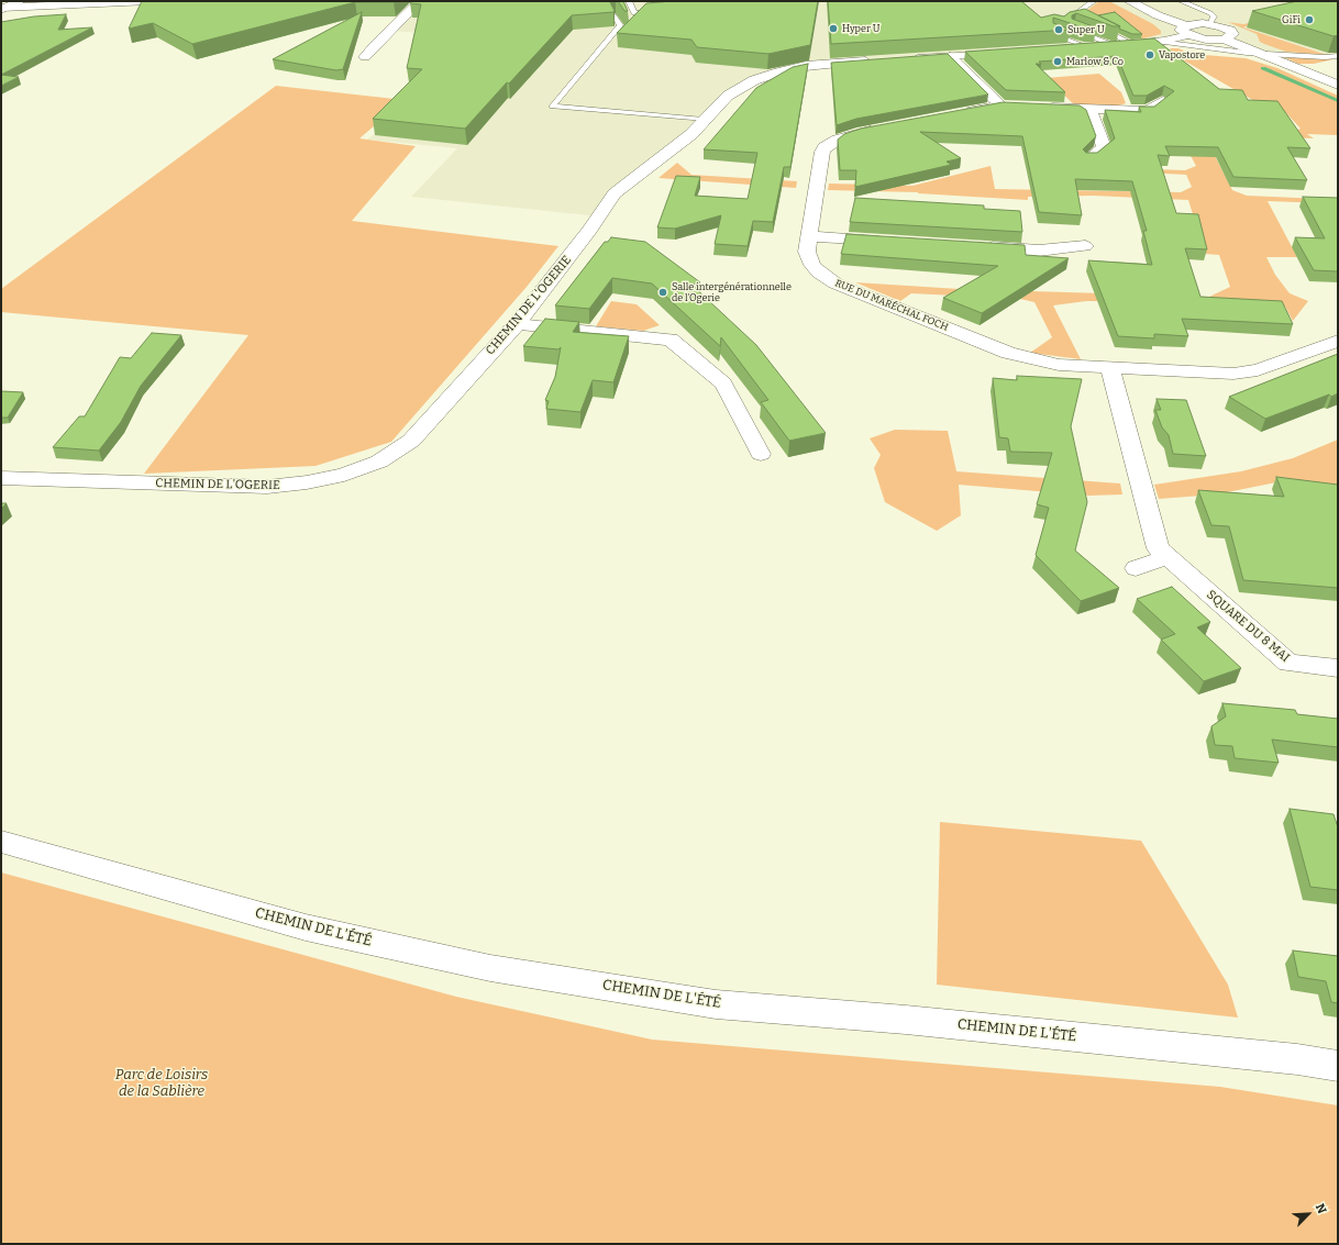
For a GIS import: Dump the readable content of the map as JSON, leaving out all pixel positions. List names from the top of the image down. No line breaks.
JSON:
{"streets":{"street":["CHEMIN DE L'OGERIE","RUE DU MARÉCHAL FOCH","SQUARE DU 8 MAI","CHEMIN DE L'ÉTÉ"]},"crossings":[["RUE DU MARÉCHAL FOCH","SQUARE DU 8 MAI"]],"parks":["Parc de Loisirs de la Sablière"],"places":["GiFi","Hyper U","Super U","Vapostore","Marlow & Co","Salle intergénérationnelle de l’Ogerie"],"north":"top right"}
